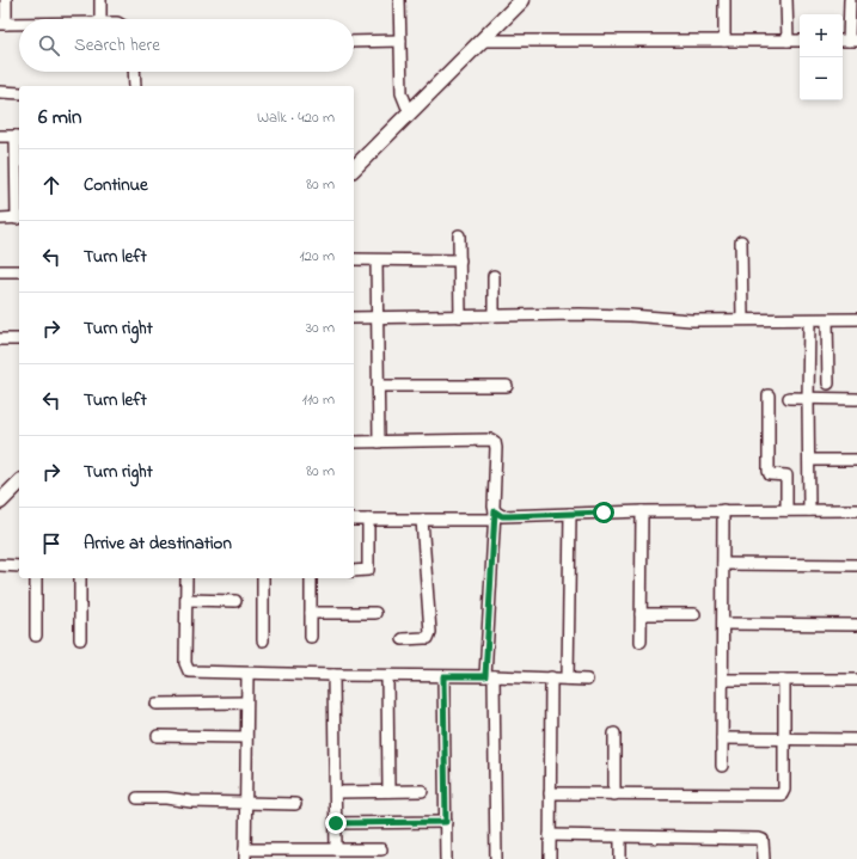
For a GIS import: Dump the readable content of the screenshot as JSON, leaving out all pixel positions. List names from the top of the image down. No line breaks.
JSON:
{"page":{"map_buttons":["+","−"],"search":"Search here","heading":["6 min","Walk · 420 m"],"list":[["Continue","80 m"],["Turn left","120 m"],["Turn right","30 m"],["Turn left","110 m"],["Turn right","80 m"],"Arrive at destination"]}}
